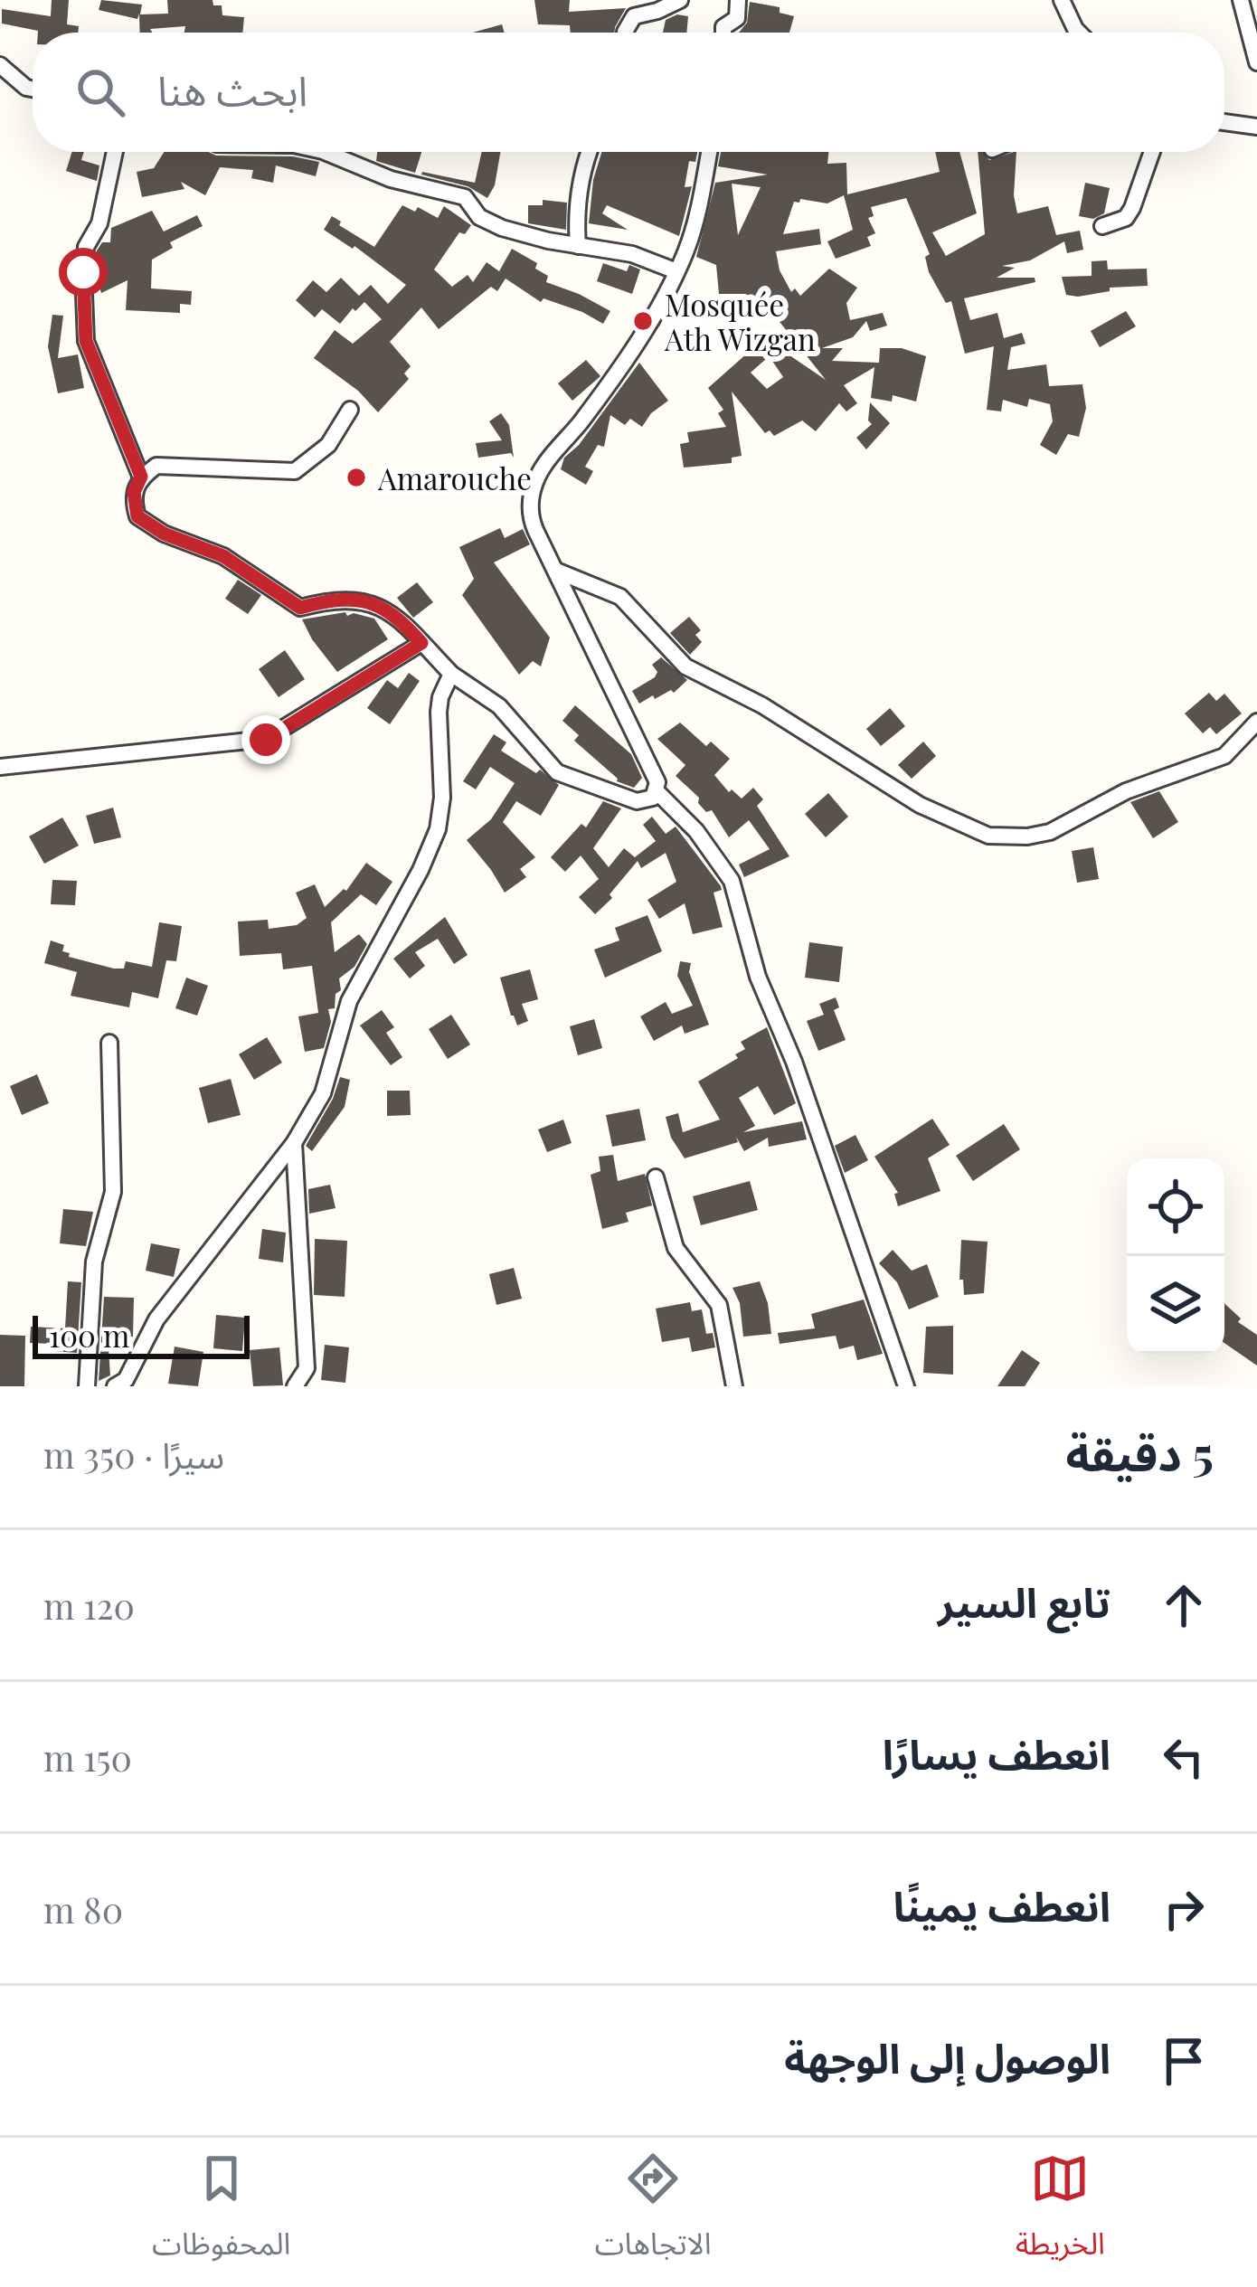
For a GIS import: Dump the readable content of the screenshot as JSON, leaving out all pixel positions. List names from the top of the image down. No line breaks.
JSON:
{"places":["Mosquée Ath Wizgan","Amarouche"],"scale_bar":"100 m","page":{"search":"ابحث هنا","scale":"100 m","heading":["5 دقيقة","سيرًا · 350 m"],"list":[["تابع السير","120 m"],["انعطف يسارًا","150 m"],["انعطف يمينًا","80 m"],"الوصول إلى الوجهة"],"nav":["الخريطة","الاتجاهات","المحفوظات"]}}
